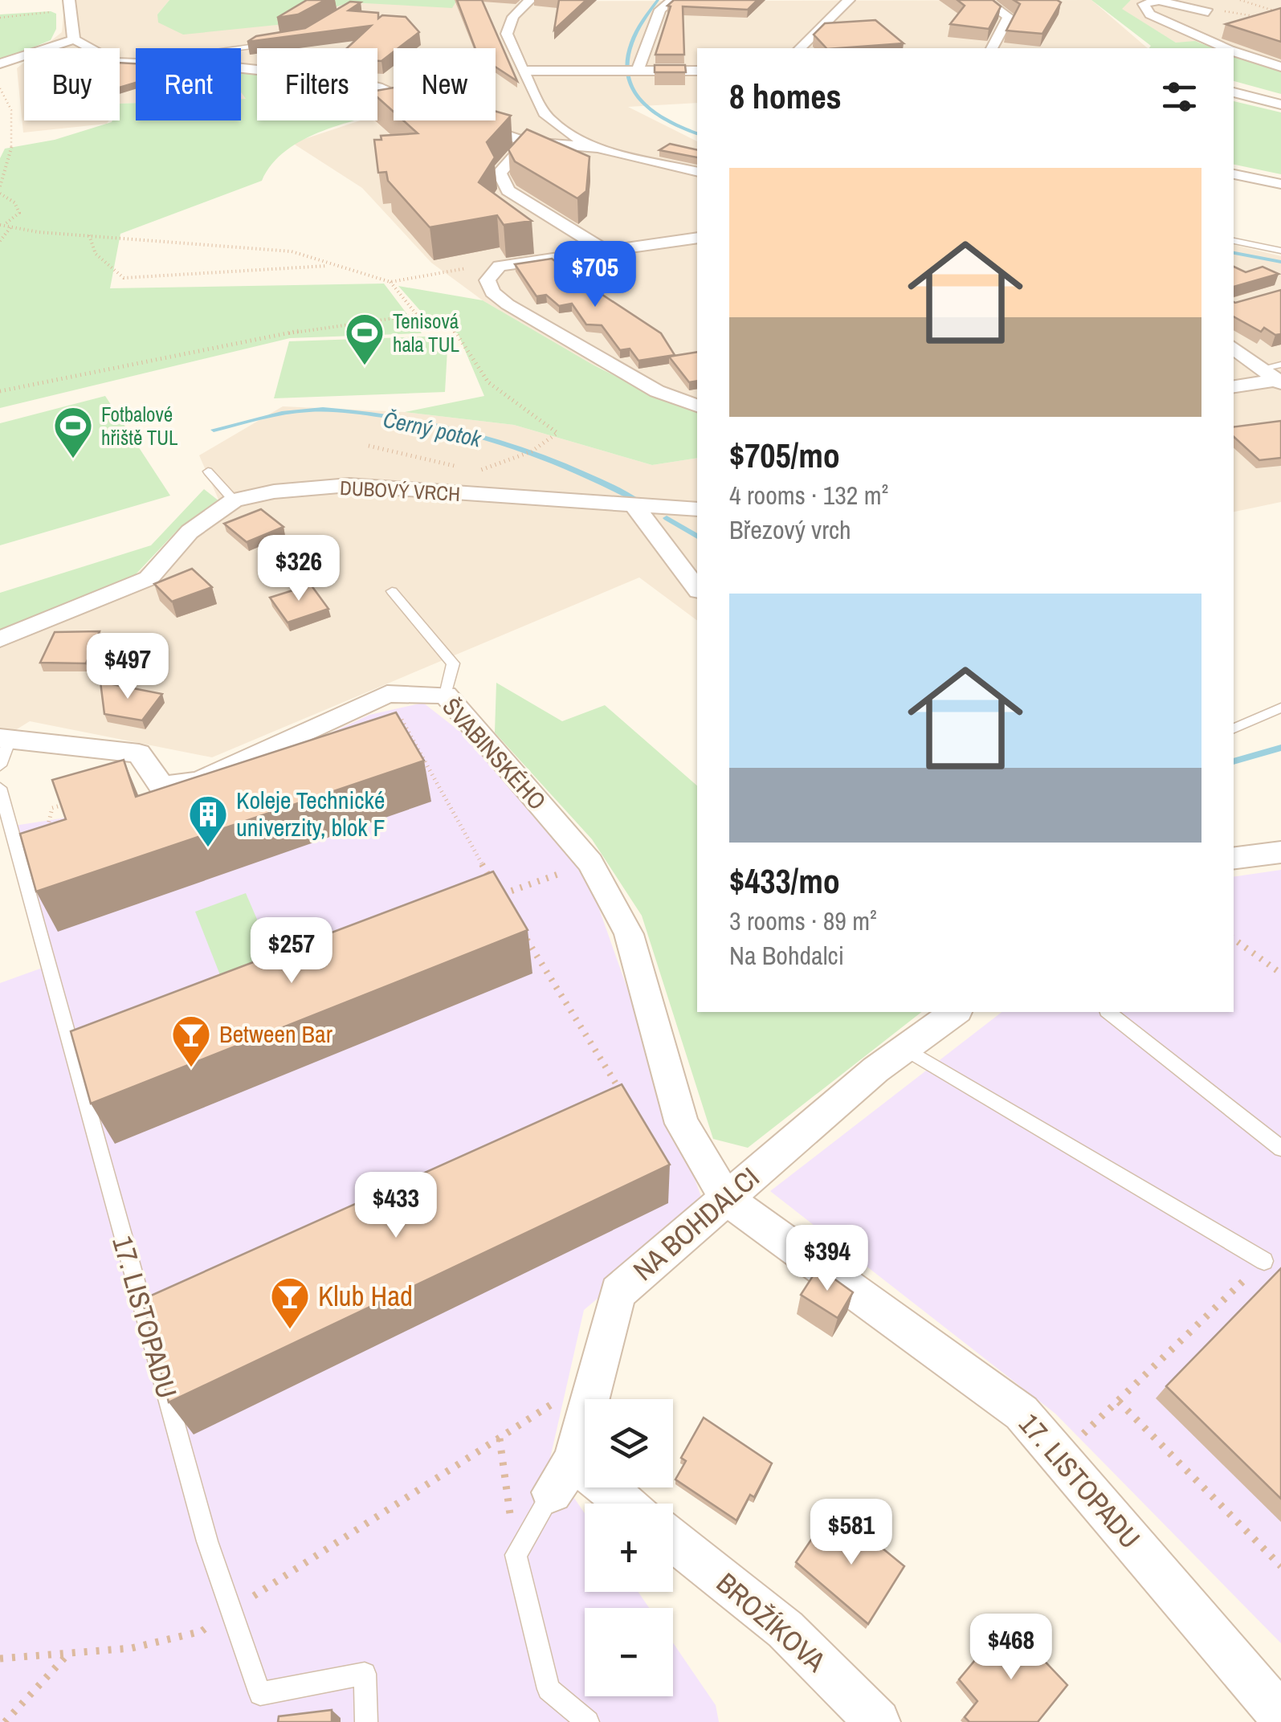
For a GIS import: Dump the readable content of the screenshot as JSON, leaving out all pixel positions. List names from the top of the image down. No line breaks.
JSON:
{"streets":{"street":["DUBOVÝ VRCH","ŠVABINSKÉHO","NA BOHDALCI","17. LISTOPADU","BROŽÍKOVA"]},"crossings":[["ŠVABINSKÉHO","NA BOHDALCI"],["ŠVABINSKÉHO","17. LISTOPADU"],["NA BOHDALCI","17. LISTOPADU"]],"water":["Černý potok"],"places":{"sports":["Tenisová hala TUL","Fotbalové hřiště TUL"],"building":["Koleje Technické univerzity, blok F"],"bar":["Between Bar","Klub Had"]},"page":{"chip":["Buy","Rent","Filters","New"],"heading":"8 homes","list":[{"name":"$705/mo","note":"4 rooms · 132 m² · Březový vrch"},{"name":"$433/mo","note":"3 rooms · 89 m² · Na Bohdalci"}],"price":["$705","$326","$497","$257","$433","$394","$581","$468"],"map_buttons":["+","−"]}}
